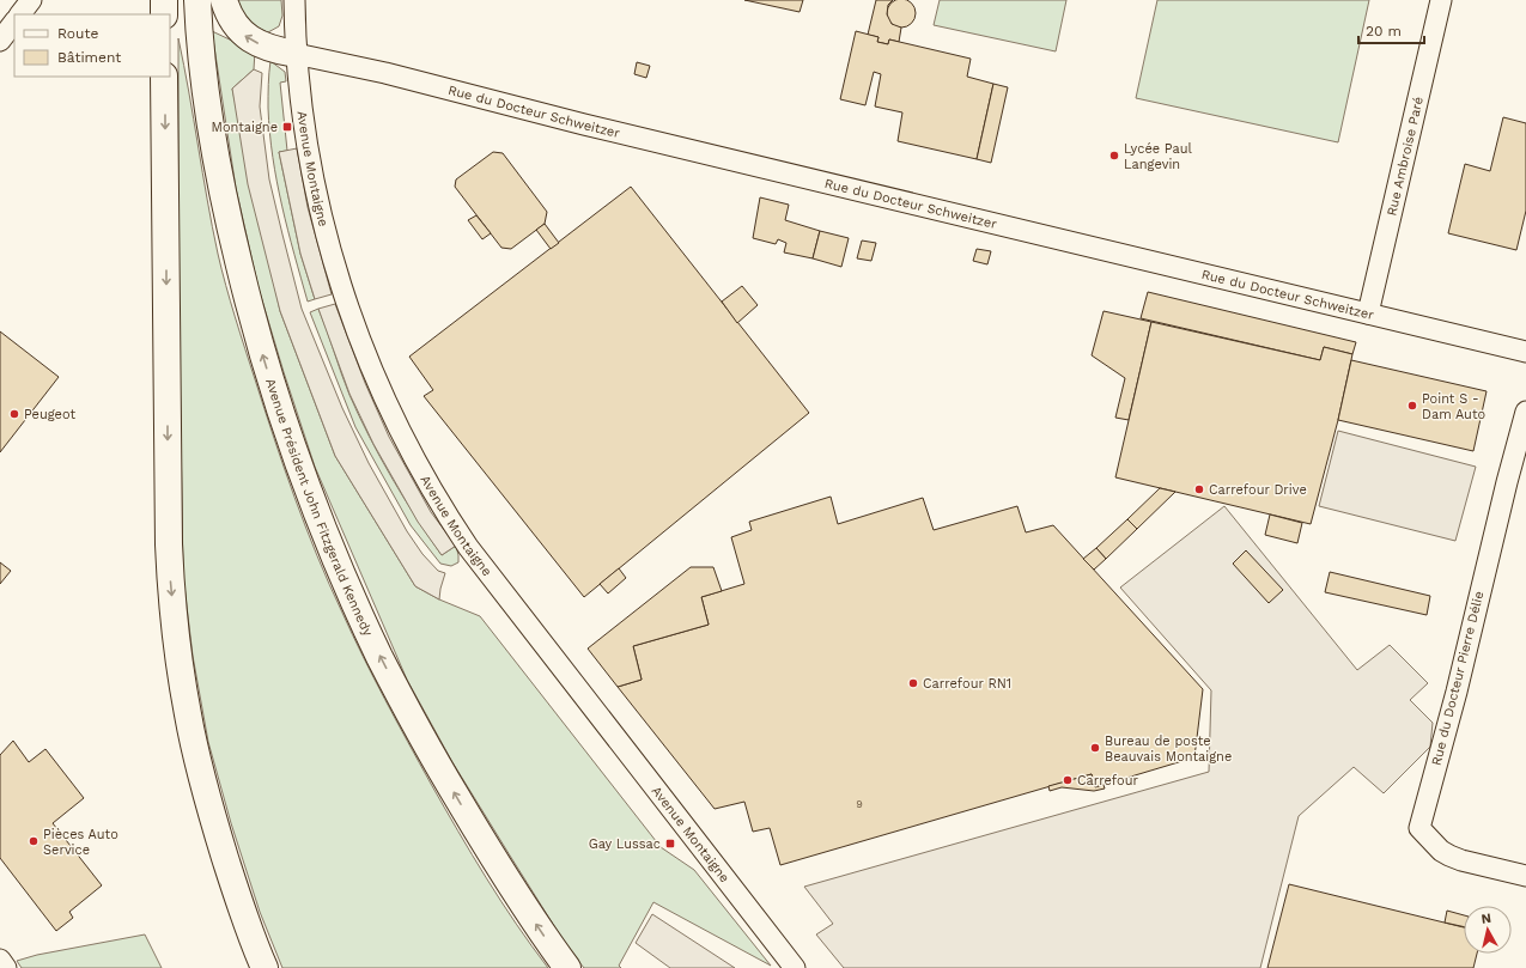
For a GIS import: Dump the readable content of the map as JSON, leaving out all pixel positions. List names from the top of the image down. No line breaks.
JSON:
{"streets":{"main road":["Avenue Président John Fitzgerald Kennedy"],"street":["Rue du Docteur Schweitzer","Rue Ambroise Paré","Avenue Montaigne","Rue du Docteur Pierre Délie"]},"crossings":[["Rue du Docteur Schweitzer","Rue Ambroise Paré"],["Rue du Docteur Schweitzer","Avenue Montaigne"]],"places":{"transit":["Montaigne","Gay Lussac"],"other":["Lycée Paul Langevin","Point S - Dam Auto","Peugeot","Carrefour Drive","Carrefour RN1","Bureau de poste Beauvais Montaigne","Carrefour","Pièces Auto Service"]},"house_numbers":["9"],"legend":["Route","Bâtiment"],"scale_bar":"20 m","north":"top"}
